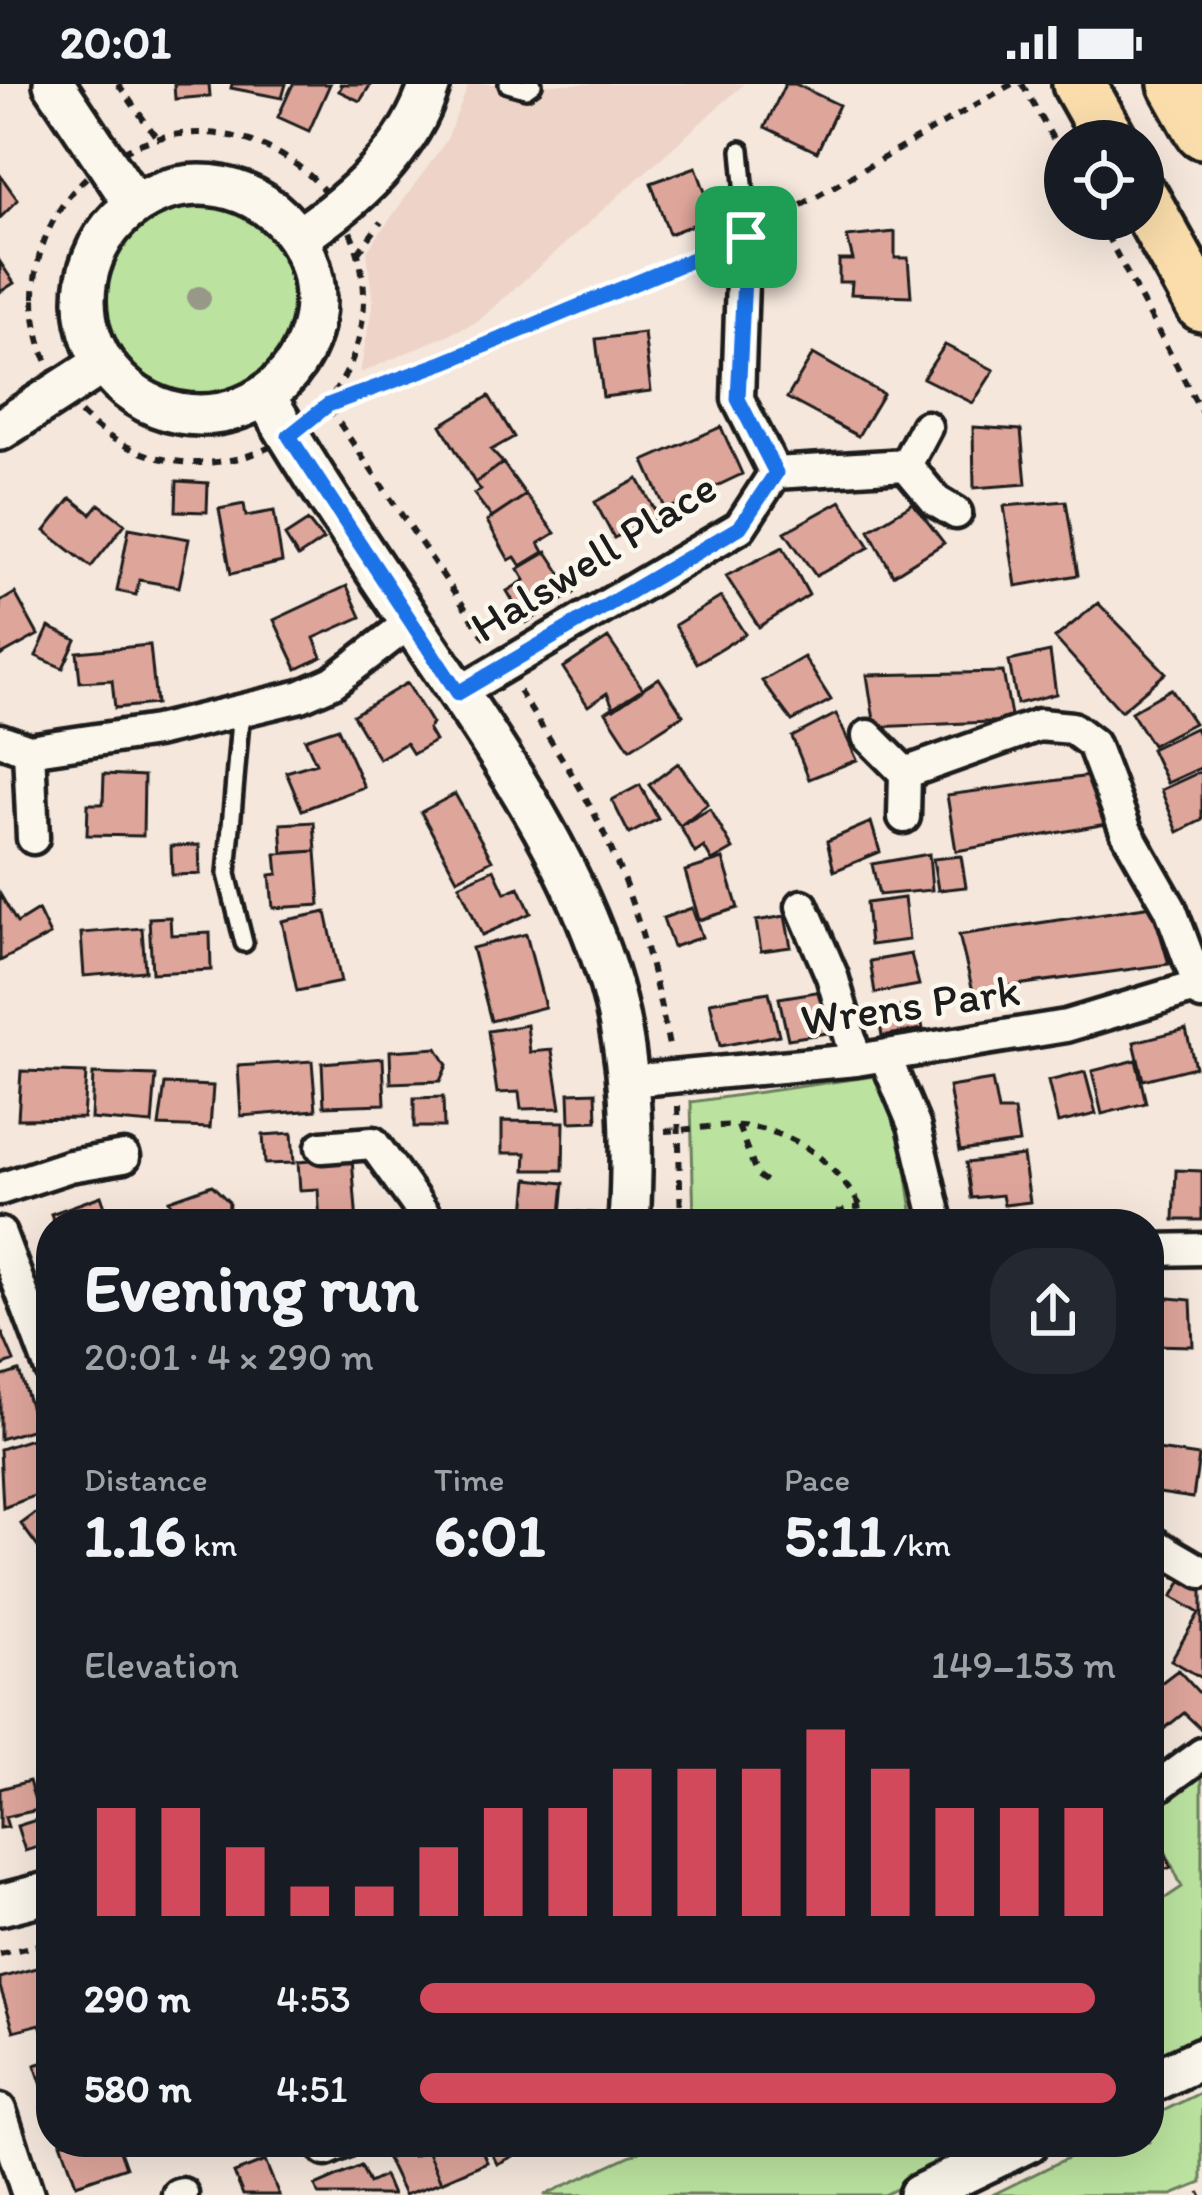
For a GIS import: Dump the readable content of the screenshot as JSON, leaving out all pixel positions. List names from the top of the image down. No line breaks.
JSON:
{"streets":{"street":["Halswell Place","Wrens Park"]},"page":{"status":"20:01","heading":["Evening run","20:01 · 4 × 290 m"],"stats":[["Distance","1.16 km"],["Time","6:01"],["Pace","5:11 /km"]],"chart":["Elevation","149–153 m"],"list":[{"name":"290 m","note":"4:53"},{"name":"580 m","note":"4:51"}]}}
